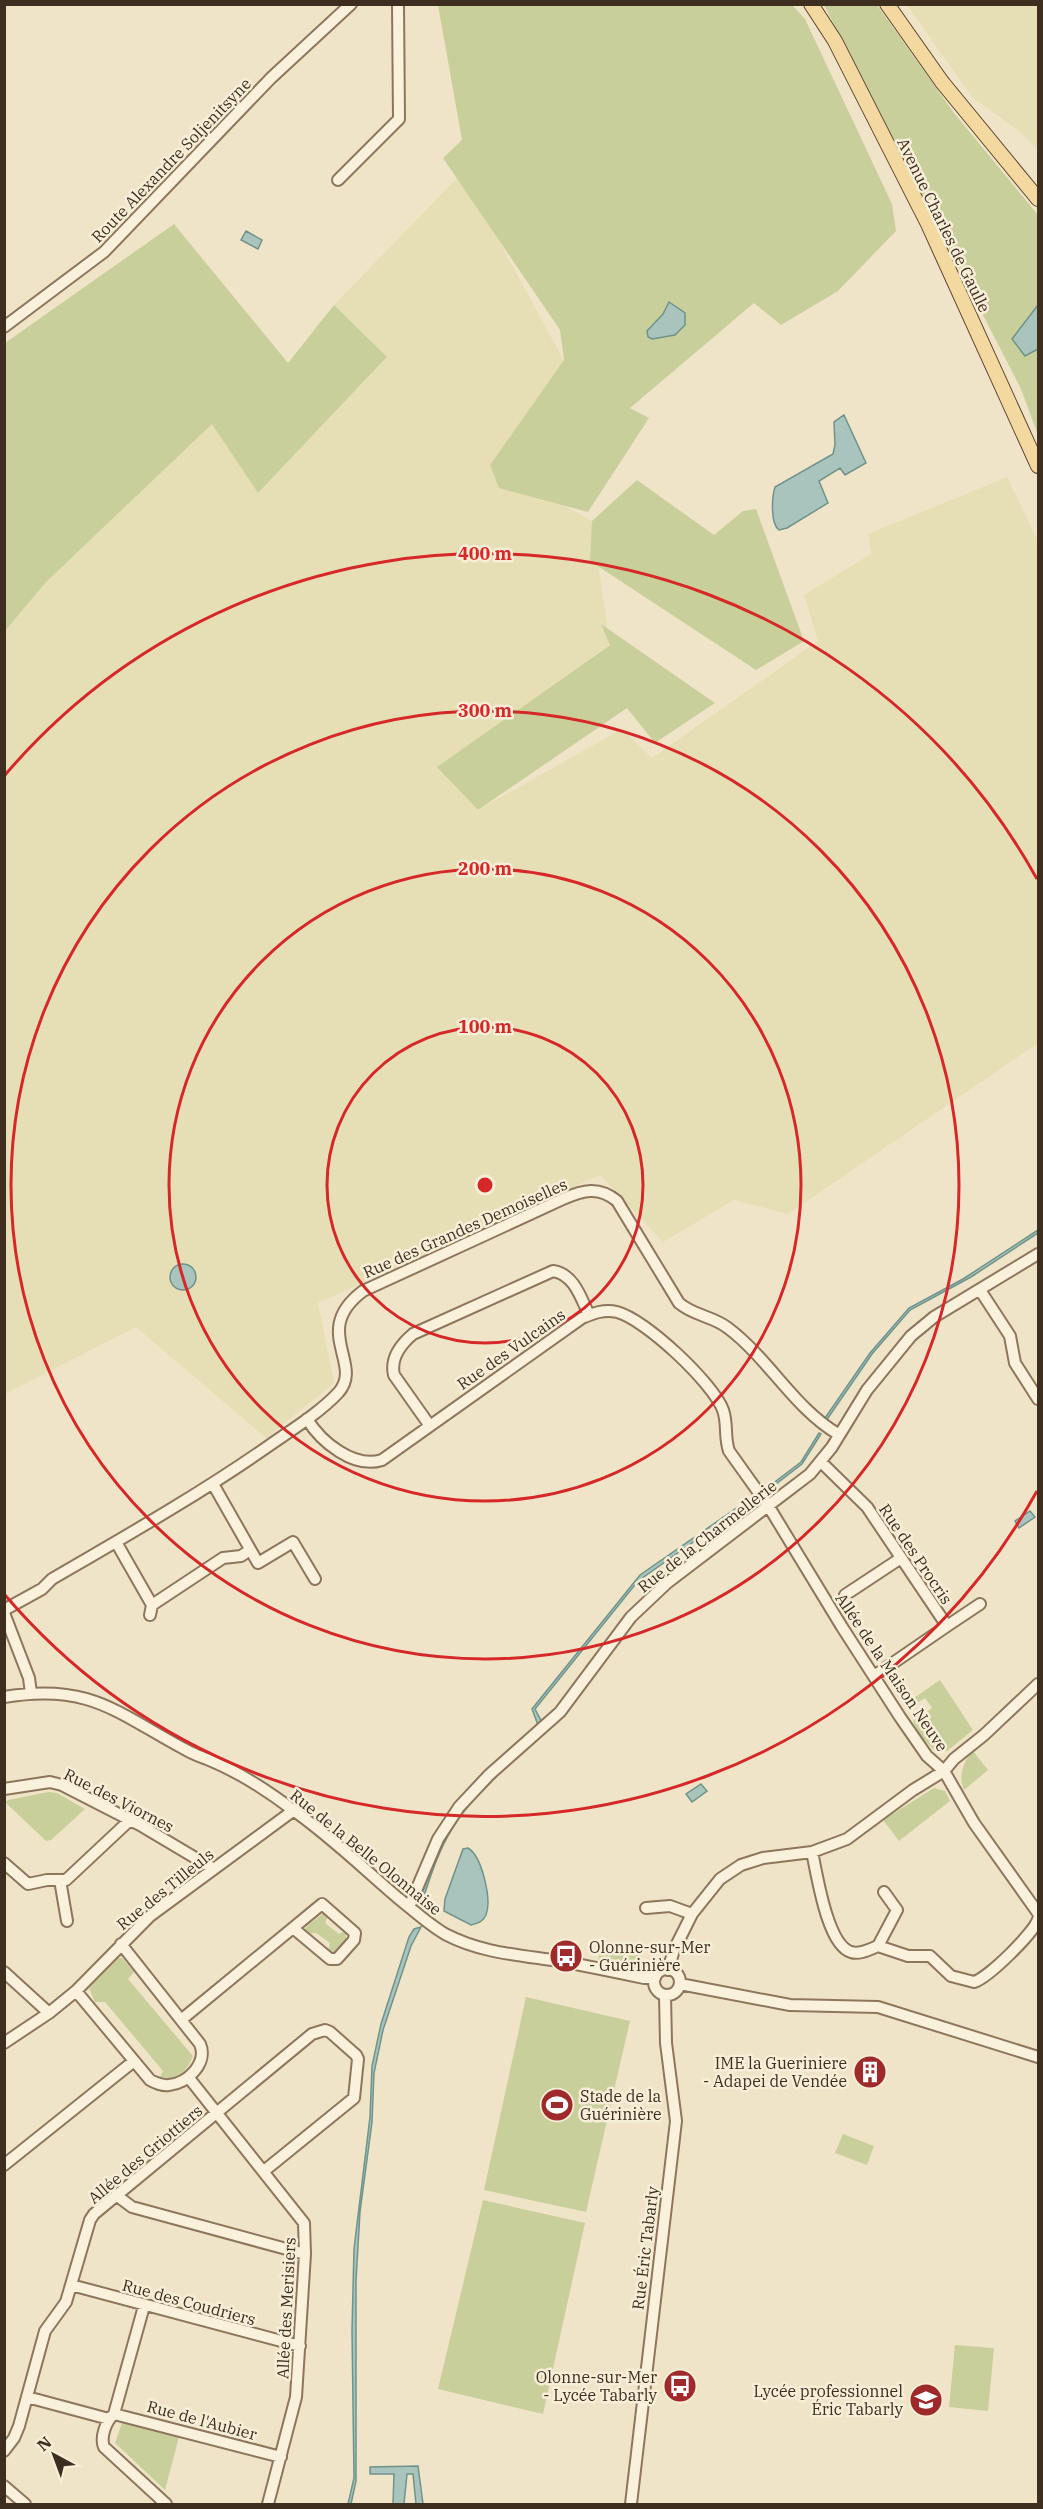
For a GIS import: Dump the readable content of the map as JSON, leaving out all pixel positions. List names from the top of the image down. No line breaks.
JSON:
{"streets":{"main road":["Avenue Charles de Gaulle"],"street":["Route Alexandre Soljenitsyne","Rue des Grandes Demoiselles","Rue des Vulcains","Rue de la Charmellerie","Rue des Procris","Allée de la Maison Neuve","Rue des Viornes","Rue de la Belle Olonnaise","Rue des Tilleuls","Allée des Griottiers","Rue Éric Tabarly","Rue des Coudriers","Allée des Merisiers","Rue de l'Aubier"]},"crossings":[["Rue des Grandes Demoiselles","Rue des Vulcains"],["Rue des Grandes Demoiselles","Rue de la Charmellerie"],["Rue des Vulcains","Rue de la Charmellerie"],["Rue des Vulcains","Allée de la Maison Neuve"],["Rue de la Charmellerie","Rue des Procris"],["Rue de la Charmellerie","Allée de la Maison Neuve"],["Rue de la Charmellerie","Rue de la Belle Olonnaise"],["Rue des Procris","Allée de la Maison Neuve"],["Rue des Viornes","Rue des Tilleuls"],["Rue de la Belle Olonnaise","Rue des Tilleuls"],["Rue de la Belle Olonnaise","Rue Éric Tabarly"],["Allée des Griottiers","Rue des Coudriers"],["Allée des Griottiers","Allée des Merisiers"],["Allée des Griottiers","Rue de l'Aubier"],["Rue des Coudriers","Allée des Merisiers"],["Allée des Merisiers","Rue de l'Aubier"]],"places":{"bus stop":["Olonne-sur-Mer - Guérinière","Olonne-sur-Mer - Lycée Tabarly"],"building":["IME la Gueriniere - Adapei de Vendée"],"sports":["Stade de la Guérinière"],"school or university":["Lycée professionnel Éric Tabarly"]},"north":"top left","rings":["400 m","300 m","200 m","100 m"]}
